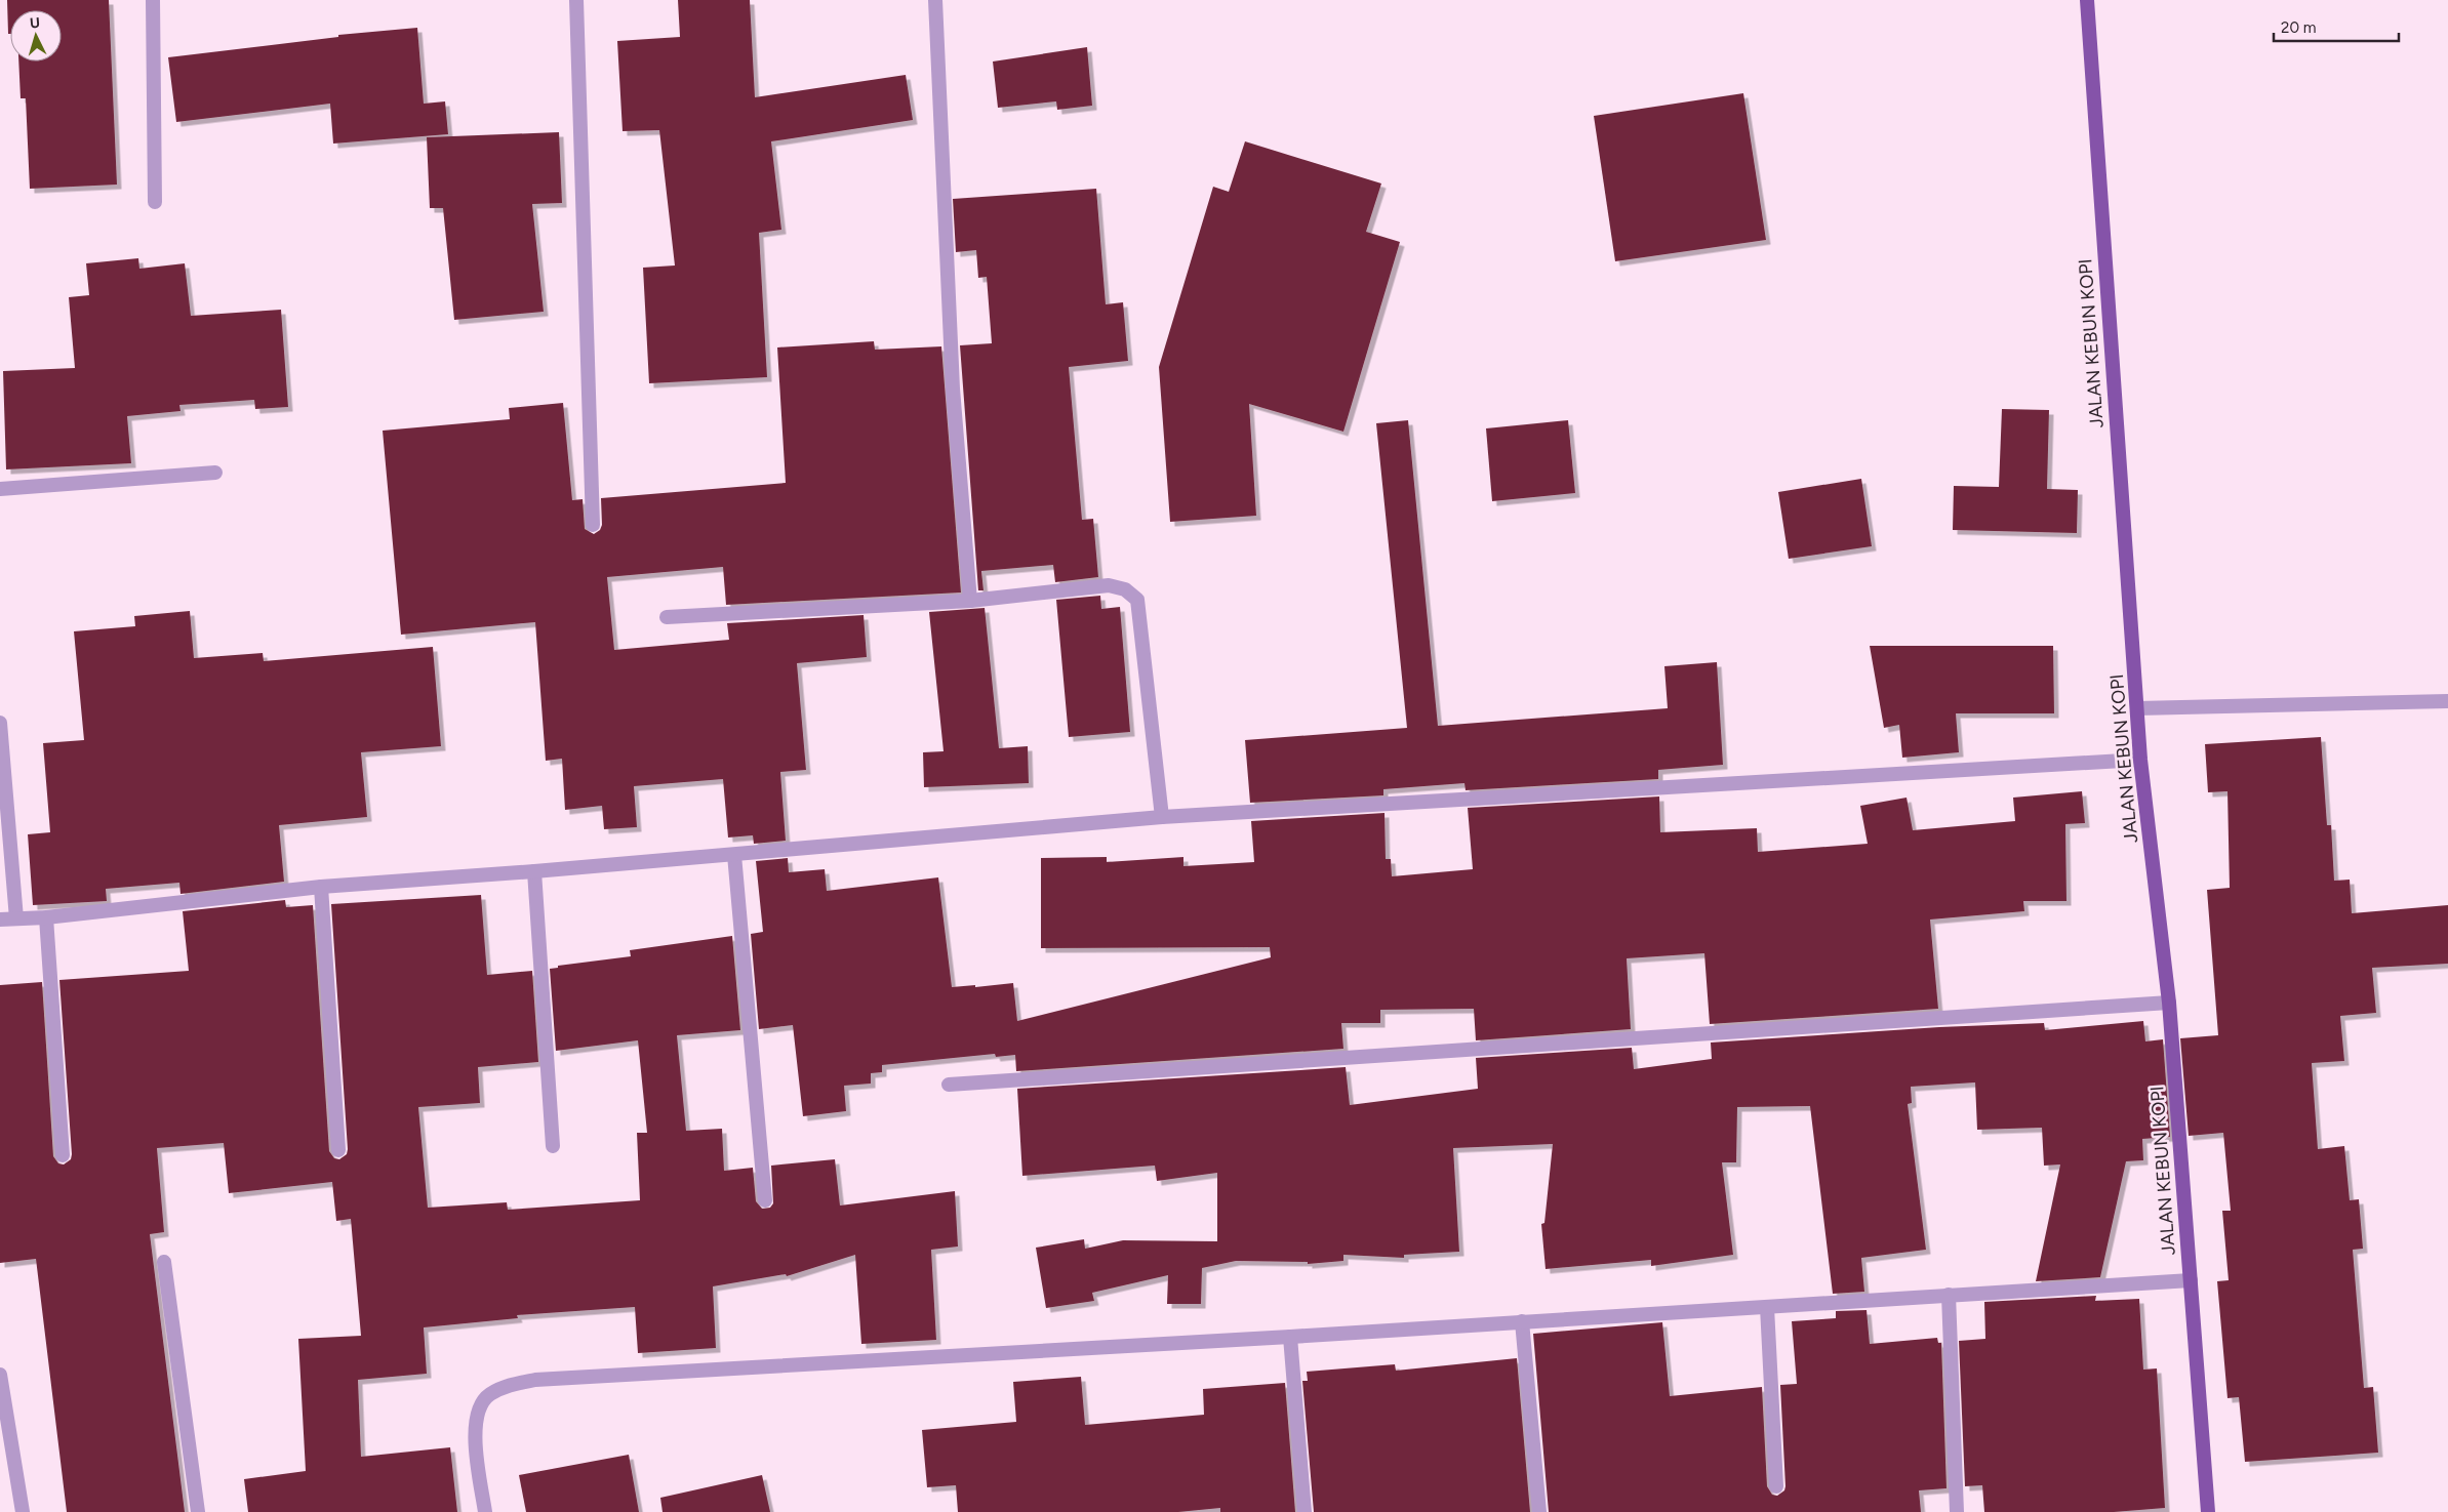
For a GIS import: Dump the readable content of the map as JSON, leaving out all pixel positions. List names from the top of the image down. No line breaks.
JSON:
{"streets":{"main road":["JALAN KEBUN KOPI"]},"scale_bar":"20 m","north":"top"}
